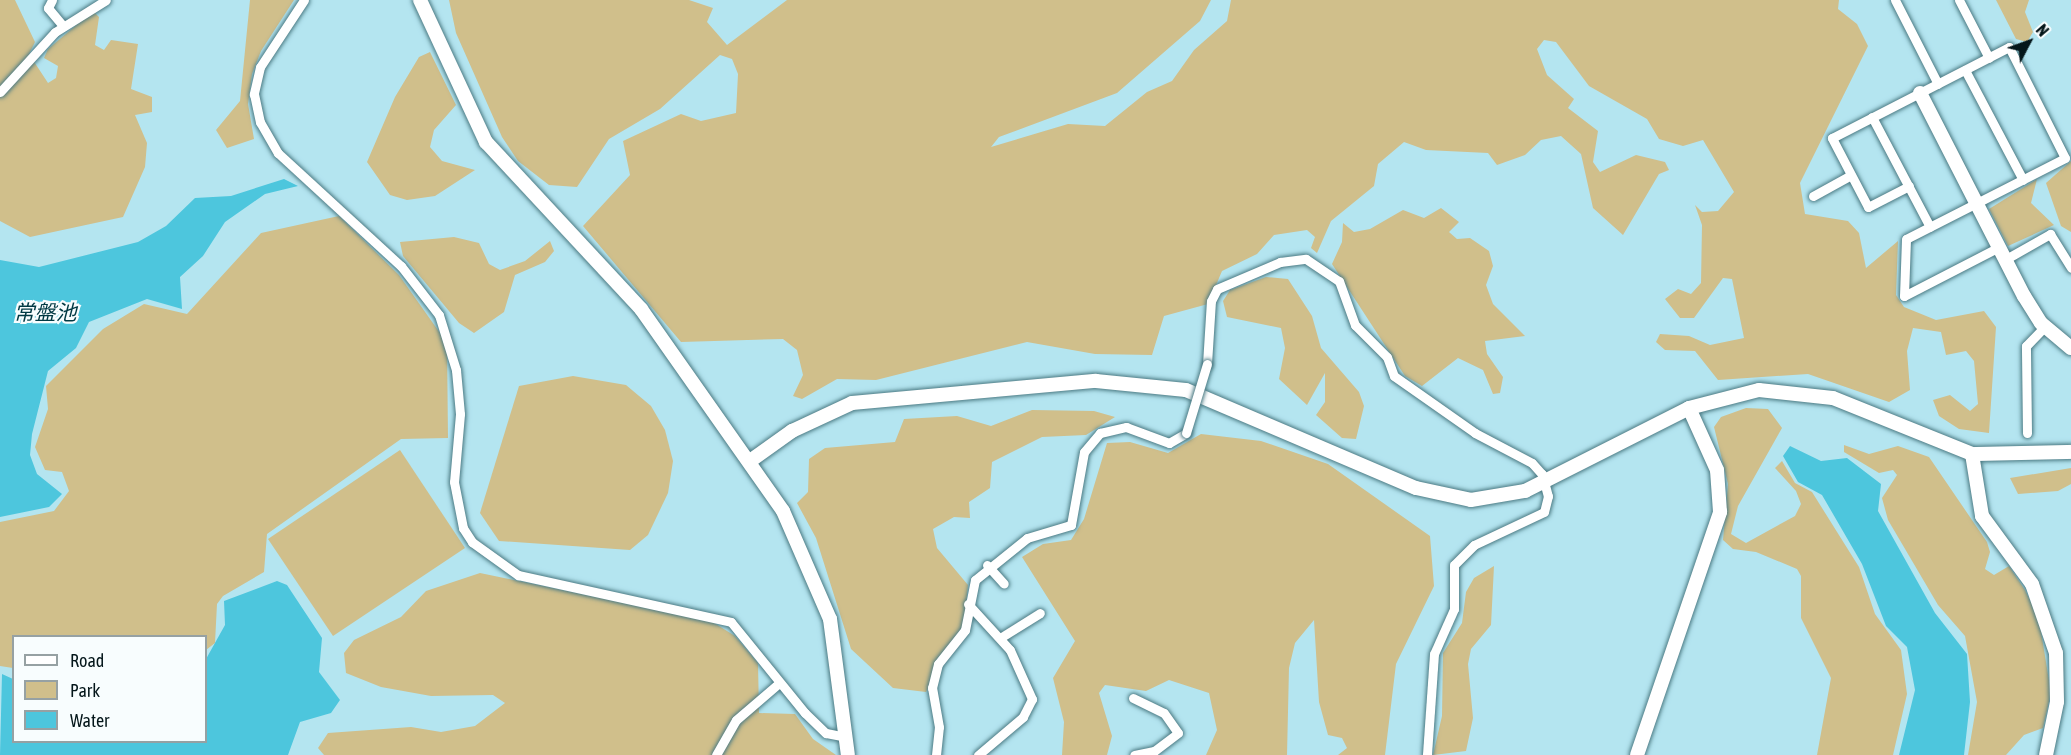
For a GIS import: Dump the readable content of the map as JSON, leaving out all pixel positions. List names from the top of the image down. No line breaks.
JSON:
{"water":["常盤池"],"legend":["Road","Park","Water"],"north":"top right"}
